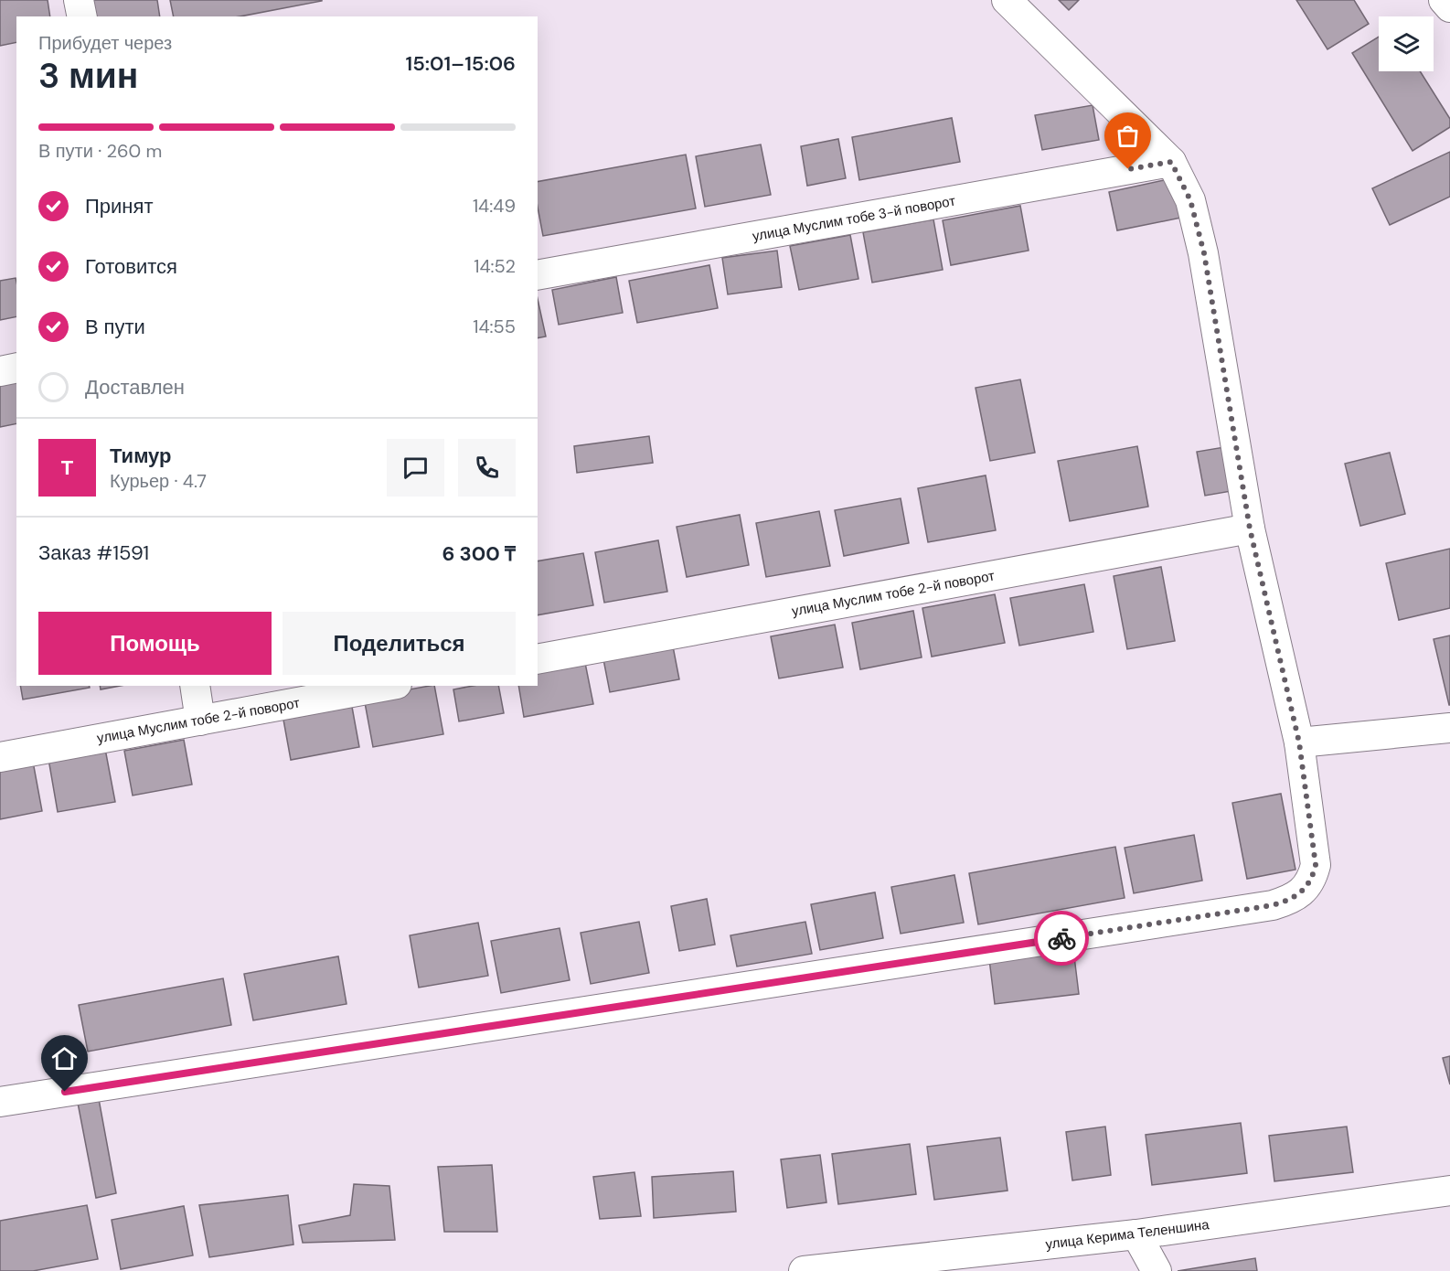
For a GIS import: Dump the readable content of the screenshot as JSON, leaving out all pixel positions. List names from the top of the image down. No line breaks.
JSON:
{"streets":{"street":["улица Муслим тобе 3-й поворот","улица Муслим тобе 2-й поворот","улица Керима Теленшина"]},"page":{"heading":["3 мин","Прибудет через","15:01–15:06"],"panel":["Тимур","Курьер · 4.7","Заказ #1591","6 300 ₸"],"bar":"В пути · 260 m","list":[["Принят","14:49"],["Готовится","14:52"],["В пути","14:55"],"Доставлен"],"round":"Т","buttons":["Помощь","Поделиться"]}}
